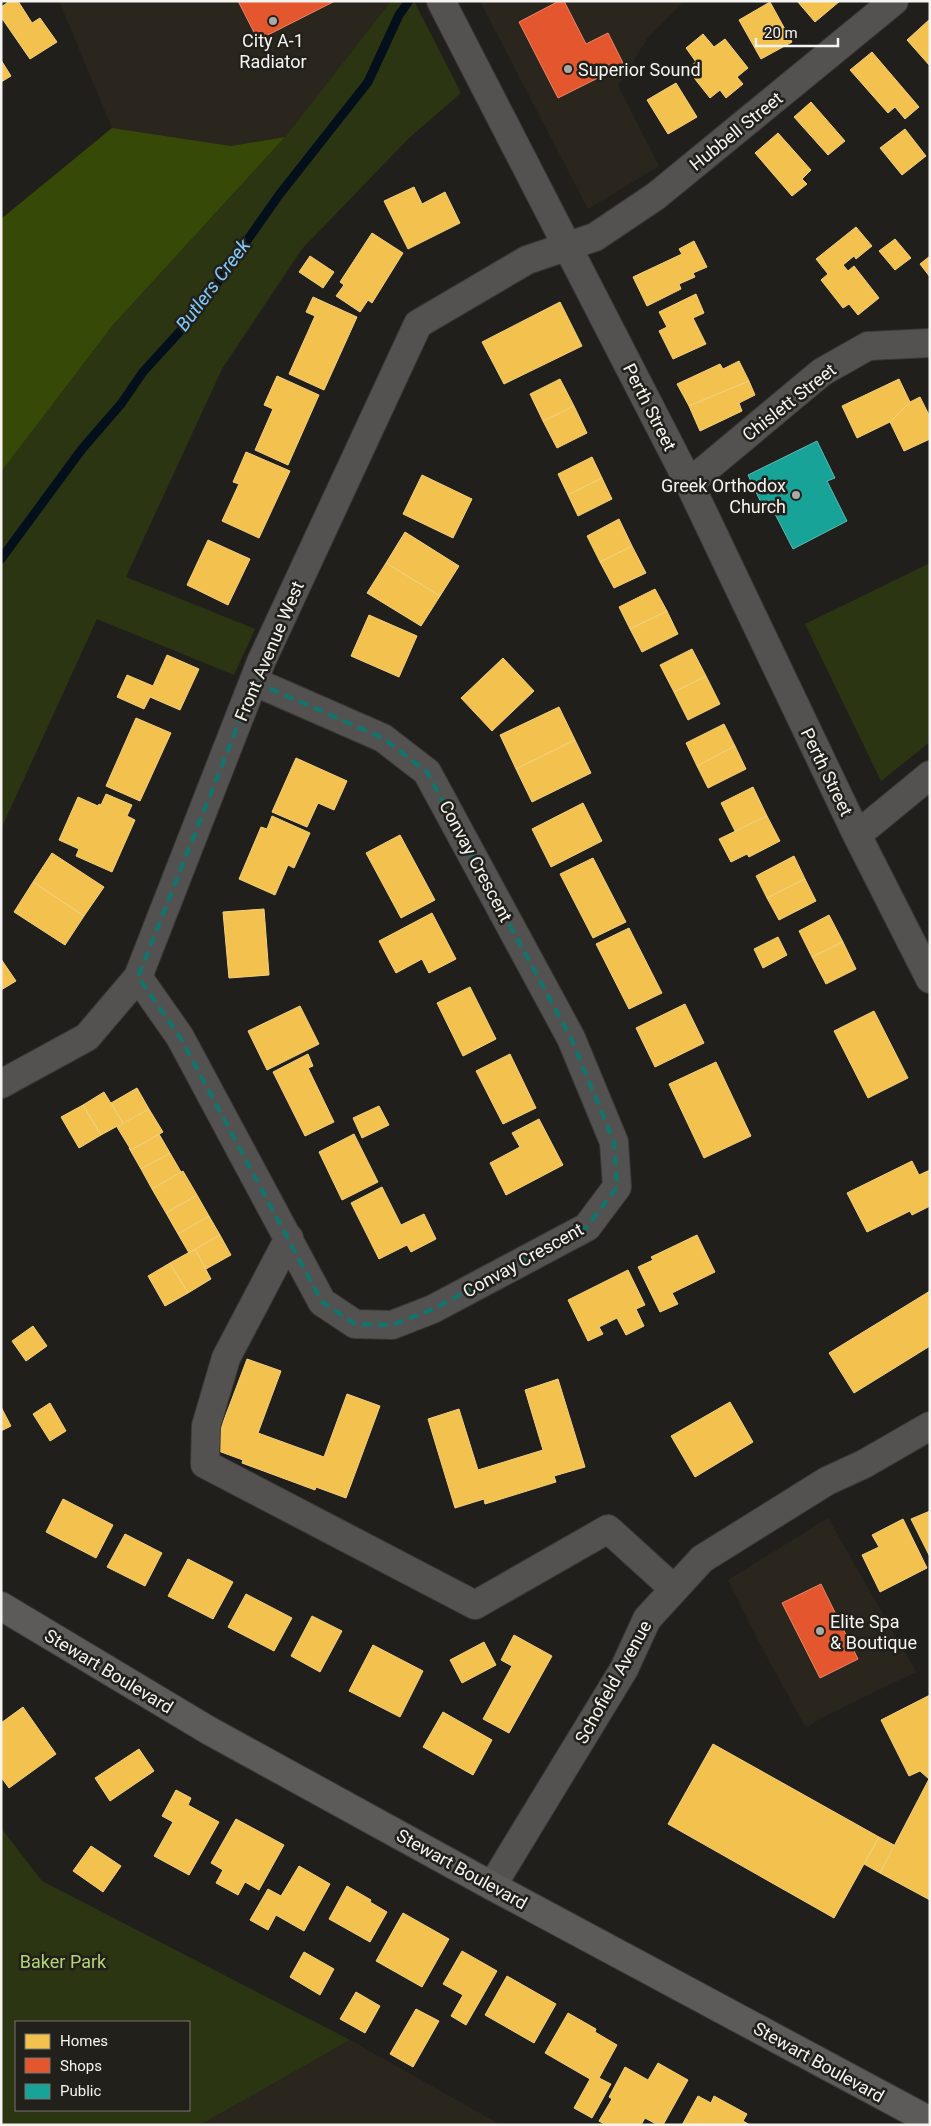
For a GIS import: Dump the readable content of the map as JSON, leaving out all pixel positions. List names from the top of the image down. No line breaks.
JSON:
{"streets":{"main road":["Stewart Boulevard"],"street":["Hubbell Street","Chislett Street","Perth Street","Front Avenue West","Convay Crescent","Schofield Avenue"]},"crossings":[["Hubbell Street","Perth Street"],["Hubbell Street","Front Avenue West"],["Chislett Street","Perth Street"],["Perth Street","Front Avenue West"],["Front Avenue West","Convay Crescent"],["Stewart Boulevard","Schofield Avenue"]],"water":["Butlers Creek"],"parks":["Baker Park"],"places":["City A-1 Radiator","Superior Sound","Greek Orthodox Church","Elite Spa & Boutique"],"legend":["Homes","Shops","Public"],"scale_bar":"20 m"}
